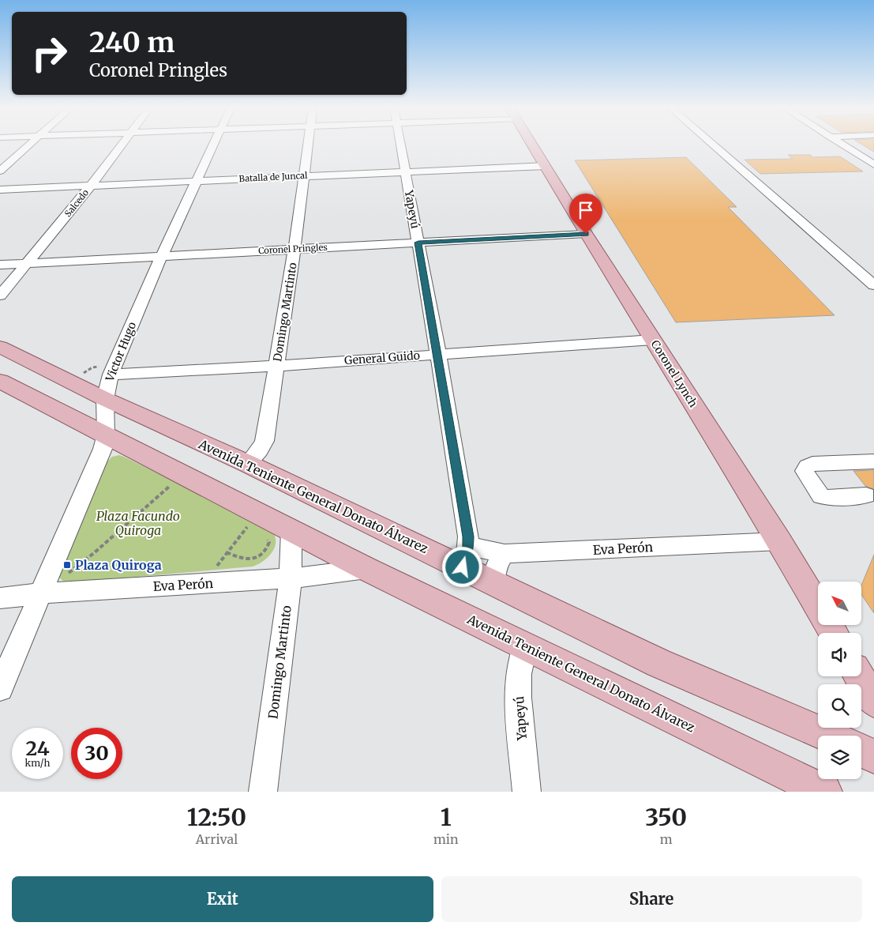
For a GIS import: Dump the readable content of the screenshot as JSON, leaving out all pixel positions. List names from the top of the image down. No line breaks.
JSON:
{"streets":{"main road":["Coronel Lynch","Avenida Teniente General Donato Álvarez"],"street":["Batalla de Juncal","Salcedo","Yapeyú","Coronel Pringles","Domingo Martinto","Victor Hugo","General Guido","Eva Perón"]},"crossings":[["Batalla de Juncal","Salcedo"],["Batalla de Juncal","Yapeyú"],["Batalla de Juncal","Domingo Martinto"],["Batalla de Juncal","Victor Hugo"],["Batalla de Juncal","Coronel Lynch"],["Salcedo","Coronel Pringles"],["Yapeyú","Coronel Pringles"],["Yapeyú","General Guido"],["Yapeyú","Avenida Teniente General Donato Álvarez"],["Yapeyú","Eva Perón"],["Coronel Pringles","Domingo Martinto"],["Coronel Pringles","Victor Hugo"],["Coronel Pringles","Coronel Lynch"],["Domingo Martinto","General Guido"],["Domingo Martinto","Avenida Teniente General Donato Álvarez"],["Domingo Martinto","Eva Perón"],["Victor Hugo","General Guido"],["Victor Hugo","Avenida Teniente General Donato Álvarez"],["Victor Hugo","Eva Perón"],["General Guido","Coronel Lynch"],["Coronel Lynch","Eva Perón"],["Avenida Teniente General Donato Álvarez","Eva Perón"]],"parks":["Plaza Facundo Quiroga"],"places":{"transit":["Plaza Quiroga"]},"north":"top left","page":{"turn":["240 m","Coronel Pringles"],"speed":"24 km/h","limit":"30","eta":["12:50","Arrival","1","min","350","m"],"buttons":["Exit","Share"]}}
